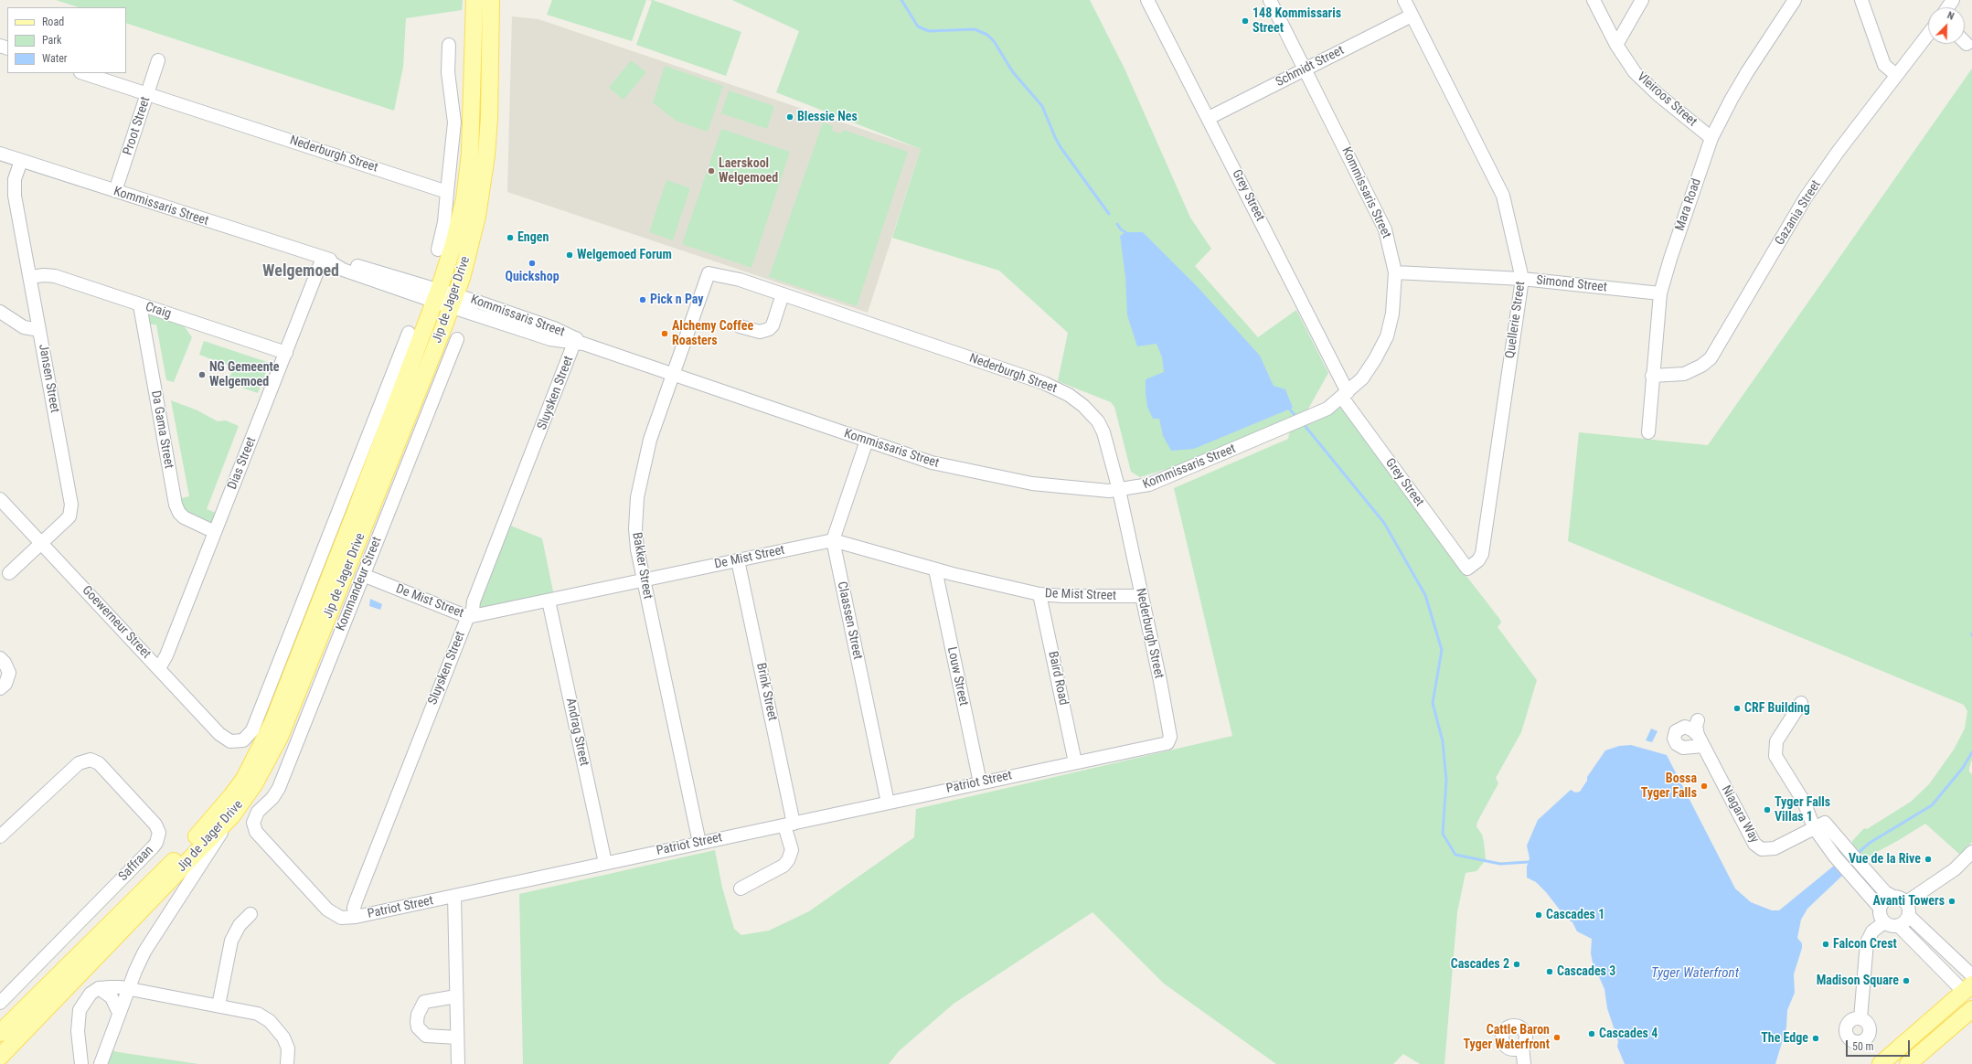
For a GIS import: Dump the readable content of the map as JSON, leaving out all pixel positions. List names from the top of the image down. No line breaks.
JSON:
{"streets":{"main road":["Jip de Jager Drive"],"street":["Schmidt Street","Vleiroos Street","Proot Street","Nederburgh Street","Kommissaris Street","Grey Street","Mara Road","Gazania Street","Simond Street","Craig","Quellerie Street","Jansen Street","Sluysken Street","Da Gama Street","Dias Street","De Mist Street","Bakker Street","Kommandeur Street","Claassen Street","Goewerneur Street","Louw Street","Baird Road","Brink Street","Andrag Street","Patriot Street","Niagara Way","Saffraan"]},"crossings":[["Schmidt Street","Kommissaris Street"],["Schmidt Street","Grey Street"],["Schmidt Street","Quellerie Street"],["Vleiroos Street","Mara Road"],["Proot Street","Nederburgh Street"],["Proot Street","Kommissaris Street"],["Nederburgh Street","Kommissaris Street"],["Nederburgh Street","De Mist Street"],["Nederburgh Street","Bakker Street"],["Nederburgh Street","Patriot Street"],["Kommissaris Street","Grey Street"],["Kommissaris Street","Simond Street"],["Kommissaris Street","Jip de Jager Drive"],["Kommissaris Street","Jansen Street"],["Kommissaris Street","Sluysken Street"],["Kommissaris Street","Dias Street"],["Kommissaris Street","Bakker Street"],["Grey Street","Quellerie Street"],["Mara Road","Gazania Street"],["Mara Road","Simond Street"],["Simond Street","Quellerie Street"],["Craig","Jansen Street"],["Craig","Da Gama Street"],["Craig","Dias Street"],["Jansen Street","Goewerneur Street"],["Sluysken Street","De Mist Street"],["Sluysken Street","Patriot Street"],["Da Gama Street","Dias Street"],["Dias Street","Goewerneur Street"],["De Mist Street","Bakker Street"],["De Mist Street","Kommandeur Street"],["De Mist Street","Claassen Street"],["De Mist Street","Louw Street"],["De Mist Street","Baird Road"],["De Mist Street","Brink Street"],["De Mist Street","Andrag Street"],["Bakker Street","Patriot Street"],["Kommandeur Street","Patriot Street"],["Claassen Street","Patriot Street"],["Louw Street","Patriot Street"],["Baird Road","Patriot Street"],["Brink Street","Patriot Street"],["Andrag Street","Patriot Street"]],"districts":["Welgemoed"],"water":["Tyger Waterfront"],"places":["148 Kommissaris Street","Blessie Nes","Laerskool Welgemoed","Engen","Welgemoed Forum","Quickshop","Pick n Pay","Alchemy Coffee Roasters","NG Gemeente Welgemoed","CRF Building","Bossa Tyger Falls","Tyger Falls Villas 1","Vue de la Rive","Avanti Towers","Cascades 1","Falcon Crest","Cascades 2","Cascades 3","Madison Square","Cascades 4","Cattle Baron Tyger Waterfront","The Edge"],"legend":["Road","Park","Water"],"scale_bar":"50 m","north":"top right"}
